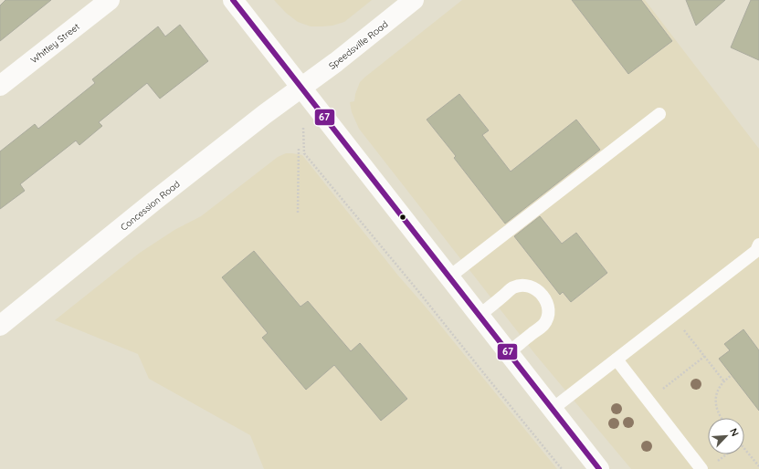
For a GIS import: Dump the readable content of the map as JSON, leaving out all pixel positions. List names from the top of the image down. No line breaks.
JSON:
{"streets":{"main road":["Whitley Street","Speedsville Road","Concession Road"]},"crossings":[["Speedsville Road","Concession Road"]],"lines":["transit line 67"],"north":"top right"}
